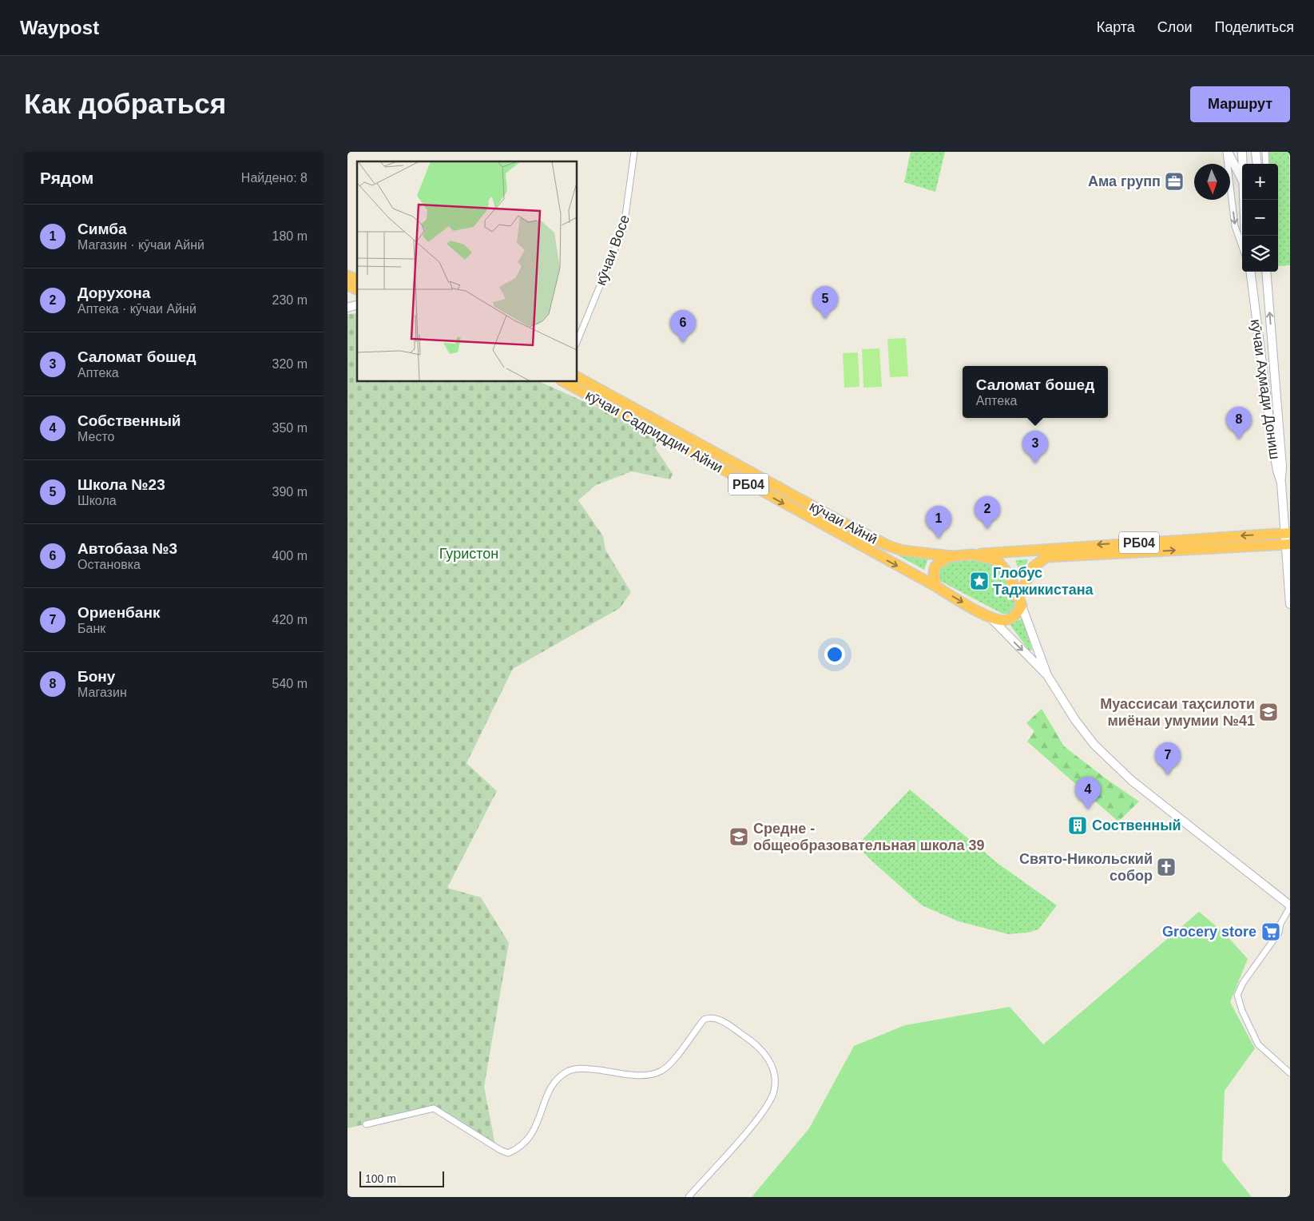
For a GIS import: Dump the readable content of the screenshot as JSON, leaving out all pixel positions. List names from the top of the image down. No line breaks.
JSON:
{"streets":{"highway":["кӯчаи Садриддин Айни","РБ04","кӯчаи Айнӣ"],"street":["кӯчаи Восе","кӯчаи Аҳмади Дониш"]},"crossings":[["кӯчаи Аҳмади Дониш","РБ04"],["кӯчаи Садриддин Айни","РБ04"],["кӯчаи Садриддин Айни","кӯчаи Айнӣ"],["РБ04","кӯчаи Айнӣ"]],"parks":["Гуристон"],"places":{"office":["Ама групп"],"place":["Глобус Таджикистана"],"school or university":["Муассисаи таҳсилоти миёнаи умумии №41","Средне - общеобразовательная школа 39"],"building":["Соственный"],"church":["Свято-Никольский собор"],"supermarket":["Grocery store"]},"scale_bar":"100 m","north":"bottom","page":{"header":"Waypost","nav":["Карта","Слои","Поделиться"],"buttons":"Маршрут","title":"Как добраться","heading":["Рядом","Найдено: 8"],"map_buttons":["+","−"],"list":[{"mark":"1","name":"Симба","note":"Магазин · кӯчаи Айнӣ","value":"180 m"},{"mark":"2","name":"Дорухона","note":"Аптека · кӯчаи Айнӣ","value":"230 m"},{"mark":"3","name":"Саломат бошед","note":"Аптека","value":"320 m"},{"mark":"4","name":"Собственный","note":"Место","value":"350 m"},{"mark":"5","name":"Школа №23","note":"Школа","value":"390 m"},{"mark":"6","name":"Автобаза №3","note":"Остановка","value":"400 m"},{"mark":"7","name":"Ориенбанк","note":"Банк","value":"420 m"},{"mark":"8","name":"Бону","note":"Магазин","value":"540 m"}],"pins":["5","6","8","3","2","1","7","4"],"popup":["Саломат бошед","Аптека"],"scale":"100 m"}}
